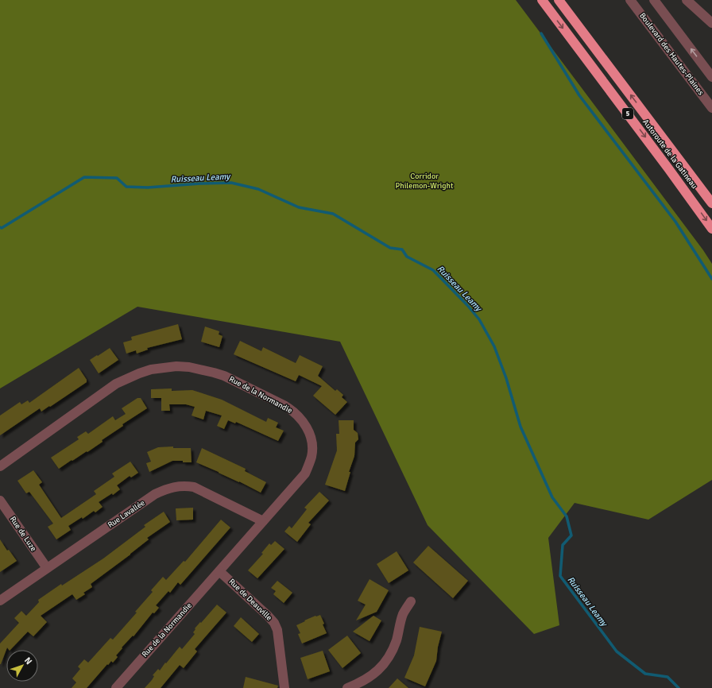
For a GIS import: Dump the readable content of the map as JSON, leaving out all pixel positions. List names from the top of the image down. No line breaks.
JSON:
{"streets":{"highway":["5","Autoroute de la Gatineau"],"street":["Boulevard des Hautes-Plaines","Rue de la Normandie","Rue Lavallée","Rue de Luze","Rue de Deauville"]},"crossings":[["Rue de la Normandie","Rue Lavallée"],["Rue de la Normandie","Rue de Deauville"],["Rue Lavallée","Rue de Luze"]],"water":["Ruisseau Leamy"],"parks":["Corridor Philemon-Wright"],"north":"top right"}
